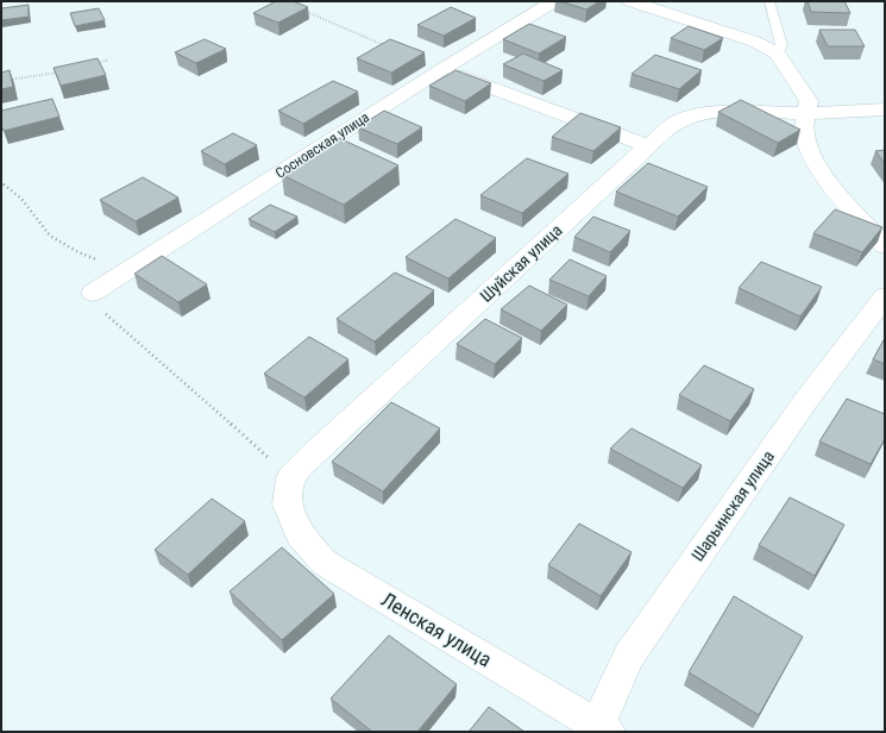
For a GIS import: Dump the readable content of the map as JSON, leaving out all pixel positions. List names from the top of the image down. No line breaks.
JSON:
{"streets":{"street":["Сосновская улица","Шуйская улица","Шарьинская улица","Ленская улица"]},"crossings":[["Шуйская улица","Ленская улица"],["Шарьинская улица","Ленская улица"]]}
